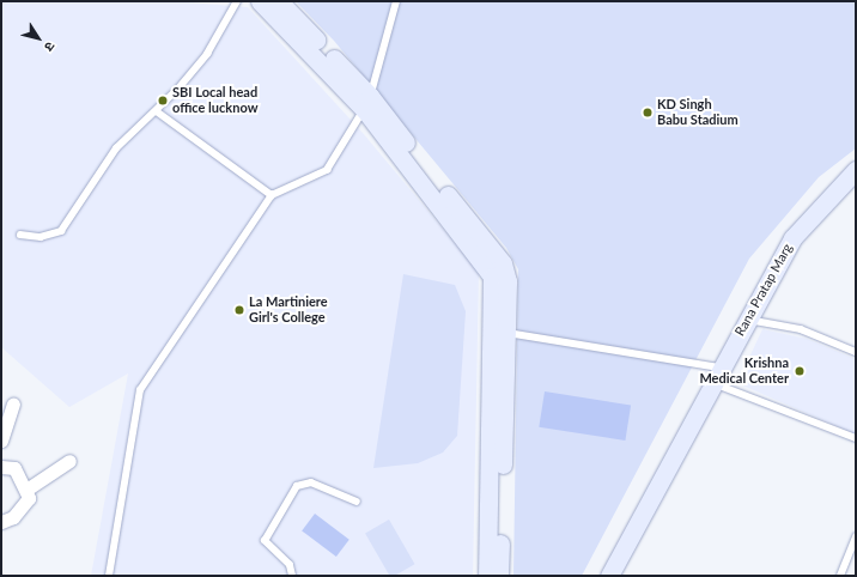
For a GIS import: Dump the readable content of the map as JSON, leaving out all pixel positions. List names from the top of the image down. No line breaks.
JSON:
{"streets":{"street":["Rana Pratap Marg"]},"places":["SBI Local head office lucknow","KD Singh Babu Stadium","La Martiniere Girl's College","Krishna Medical Center"],"north":"bottom right"}
